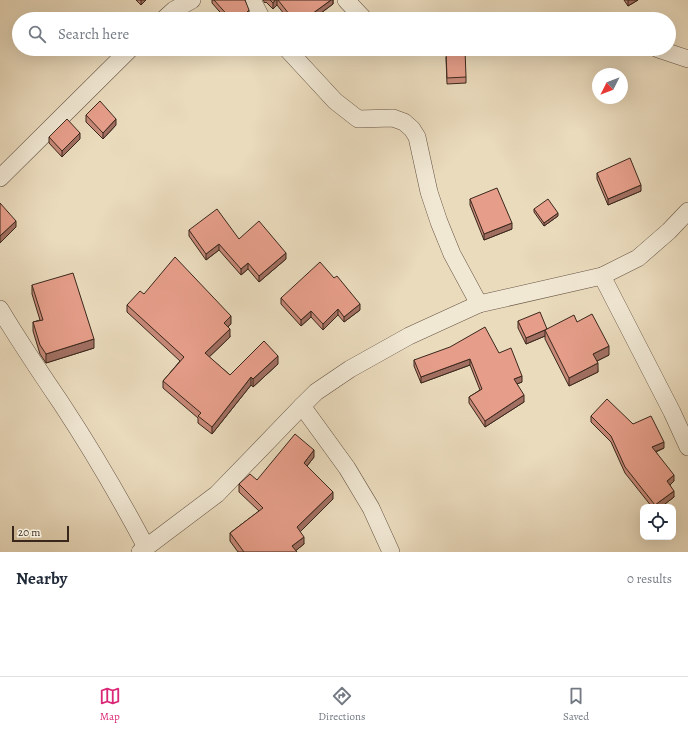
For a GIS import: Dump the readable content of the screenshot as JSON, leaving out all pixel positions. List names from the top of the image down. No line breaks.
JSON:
{"scale_bar":"20 m","north":"bottom left","page":{"search":"Search here","scale":"20 m","heading":["Nearby","0 results"],"nav":["Map","Directions","Saved"]}}
